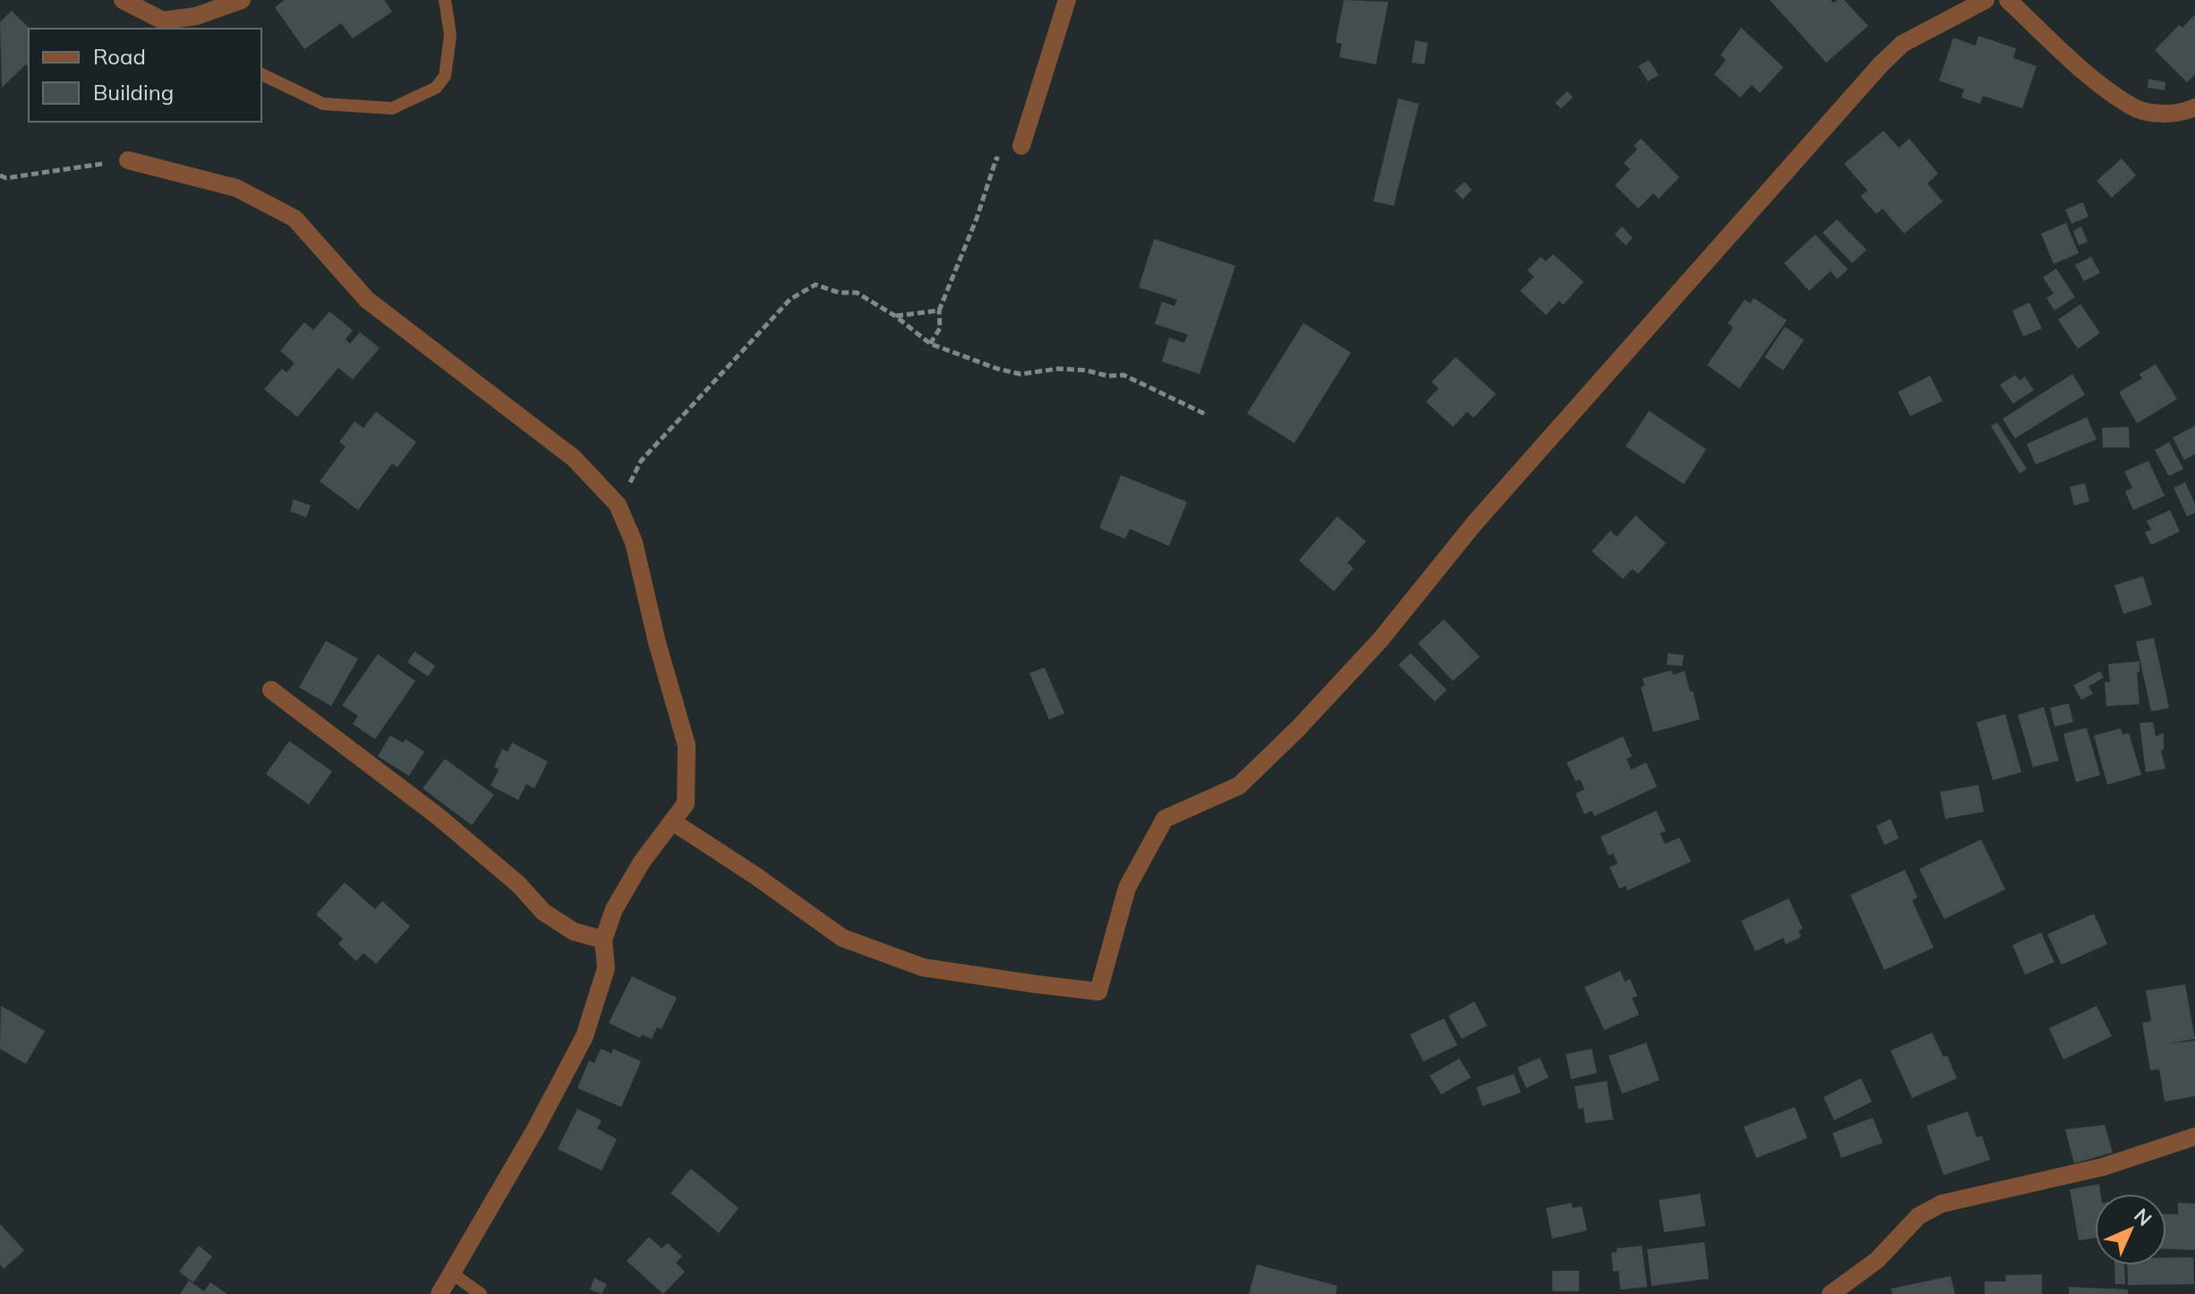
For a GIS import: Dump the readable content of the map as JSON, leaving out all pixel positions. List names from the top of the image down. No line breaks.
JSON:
{"legend":["Road","Building"],"north":"top right"}
